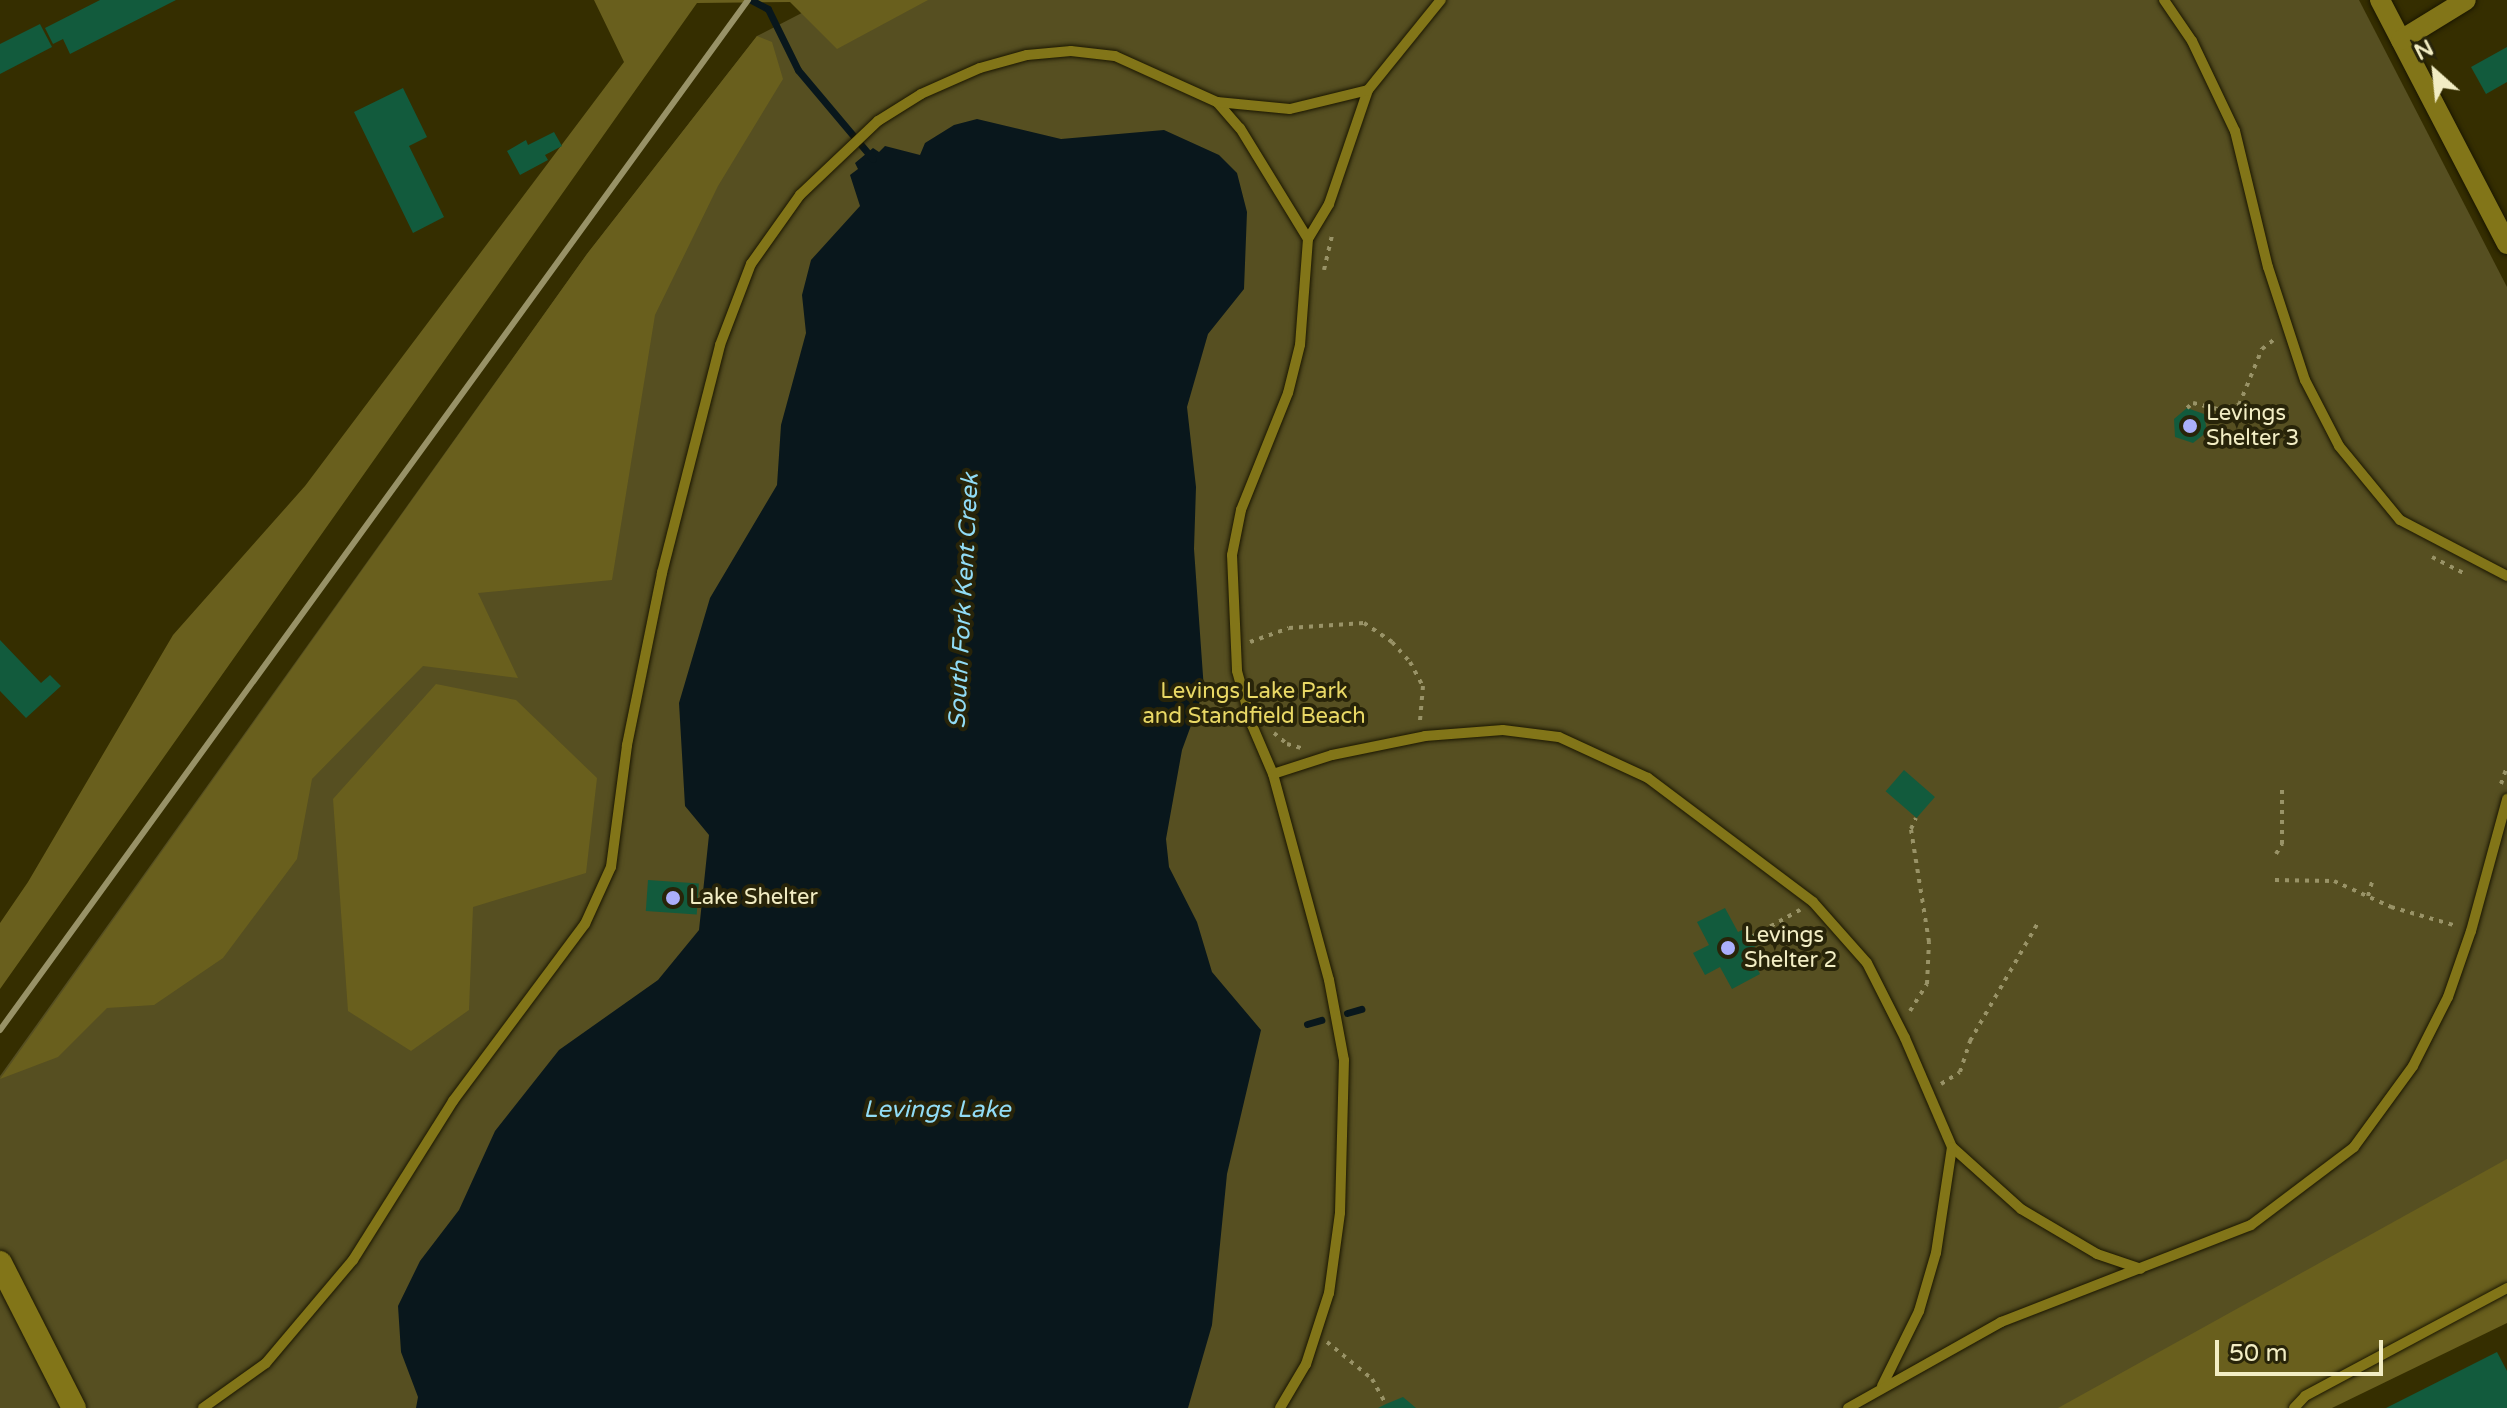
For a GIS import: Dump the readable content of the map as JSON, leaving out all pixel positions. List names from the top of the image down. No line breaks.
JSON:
{"water":["South Fork Kent Creek","Levings Lake"],"parks":["Levings Lake Park and Standfield Beach"],"places":["Levings Shelter 3","Lake Shelter","Levings Shelter 2"],"scale_bar":"50 m","north":"top left"}
